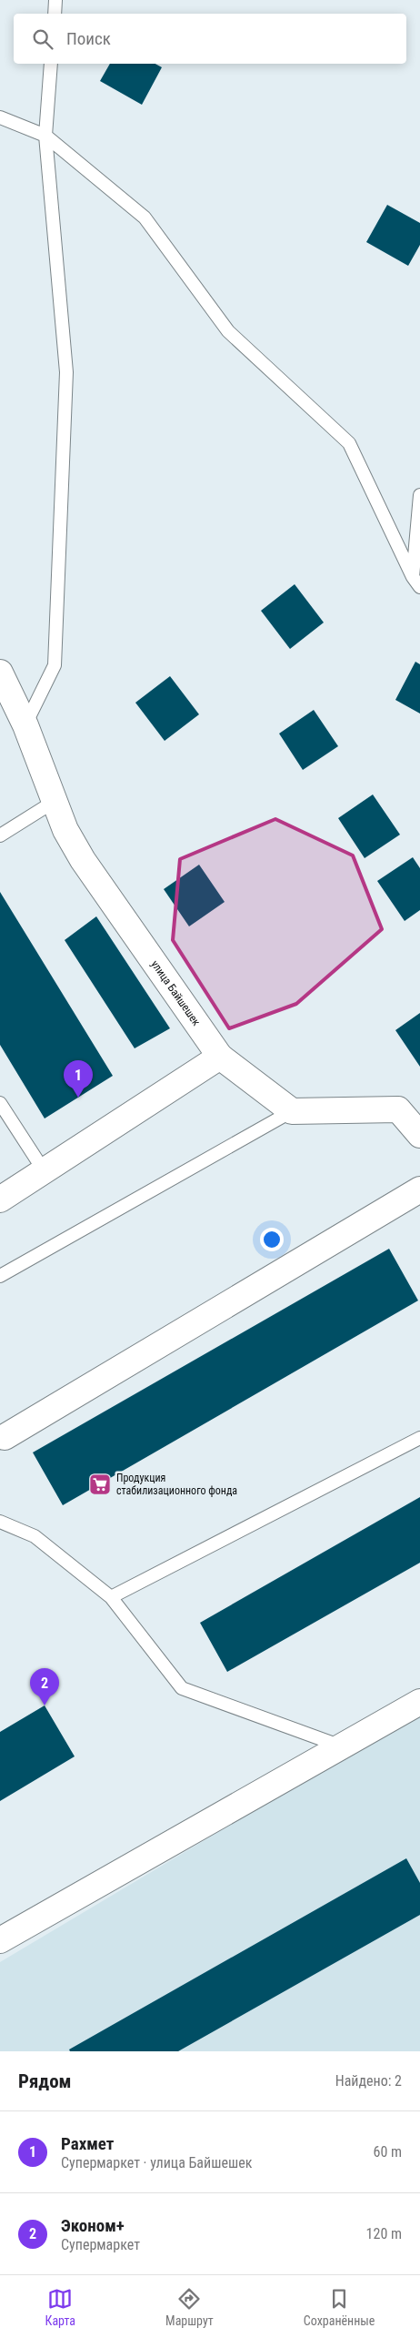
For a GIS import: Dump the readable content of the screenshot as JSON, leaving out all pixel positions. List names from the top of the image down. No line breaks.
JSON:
{"streets":{"street":["улица Байшешек"]},"places":{"supermarket":["Продукция стабилизационного фонда"]},"page":{"search":"Поиск","pins":["1","2"],"heading":["Рядом","Найдено: 2"],"list":[{"mark":"1","name":"Рахмет","note":"Супермаркет · улица Байшешек","value":"60 m"},{"mark":"2","name":"Эконом+","note":"Супермаркет","value":"120 m"}],"nav":["Карта","Маршрут","Сохранённые"]}}
